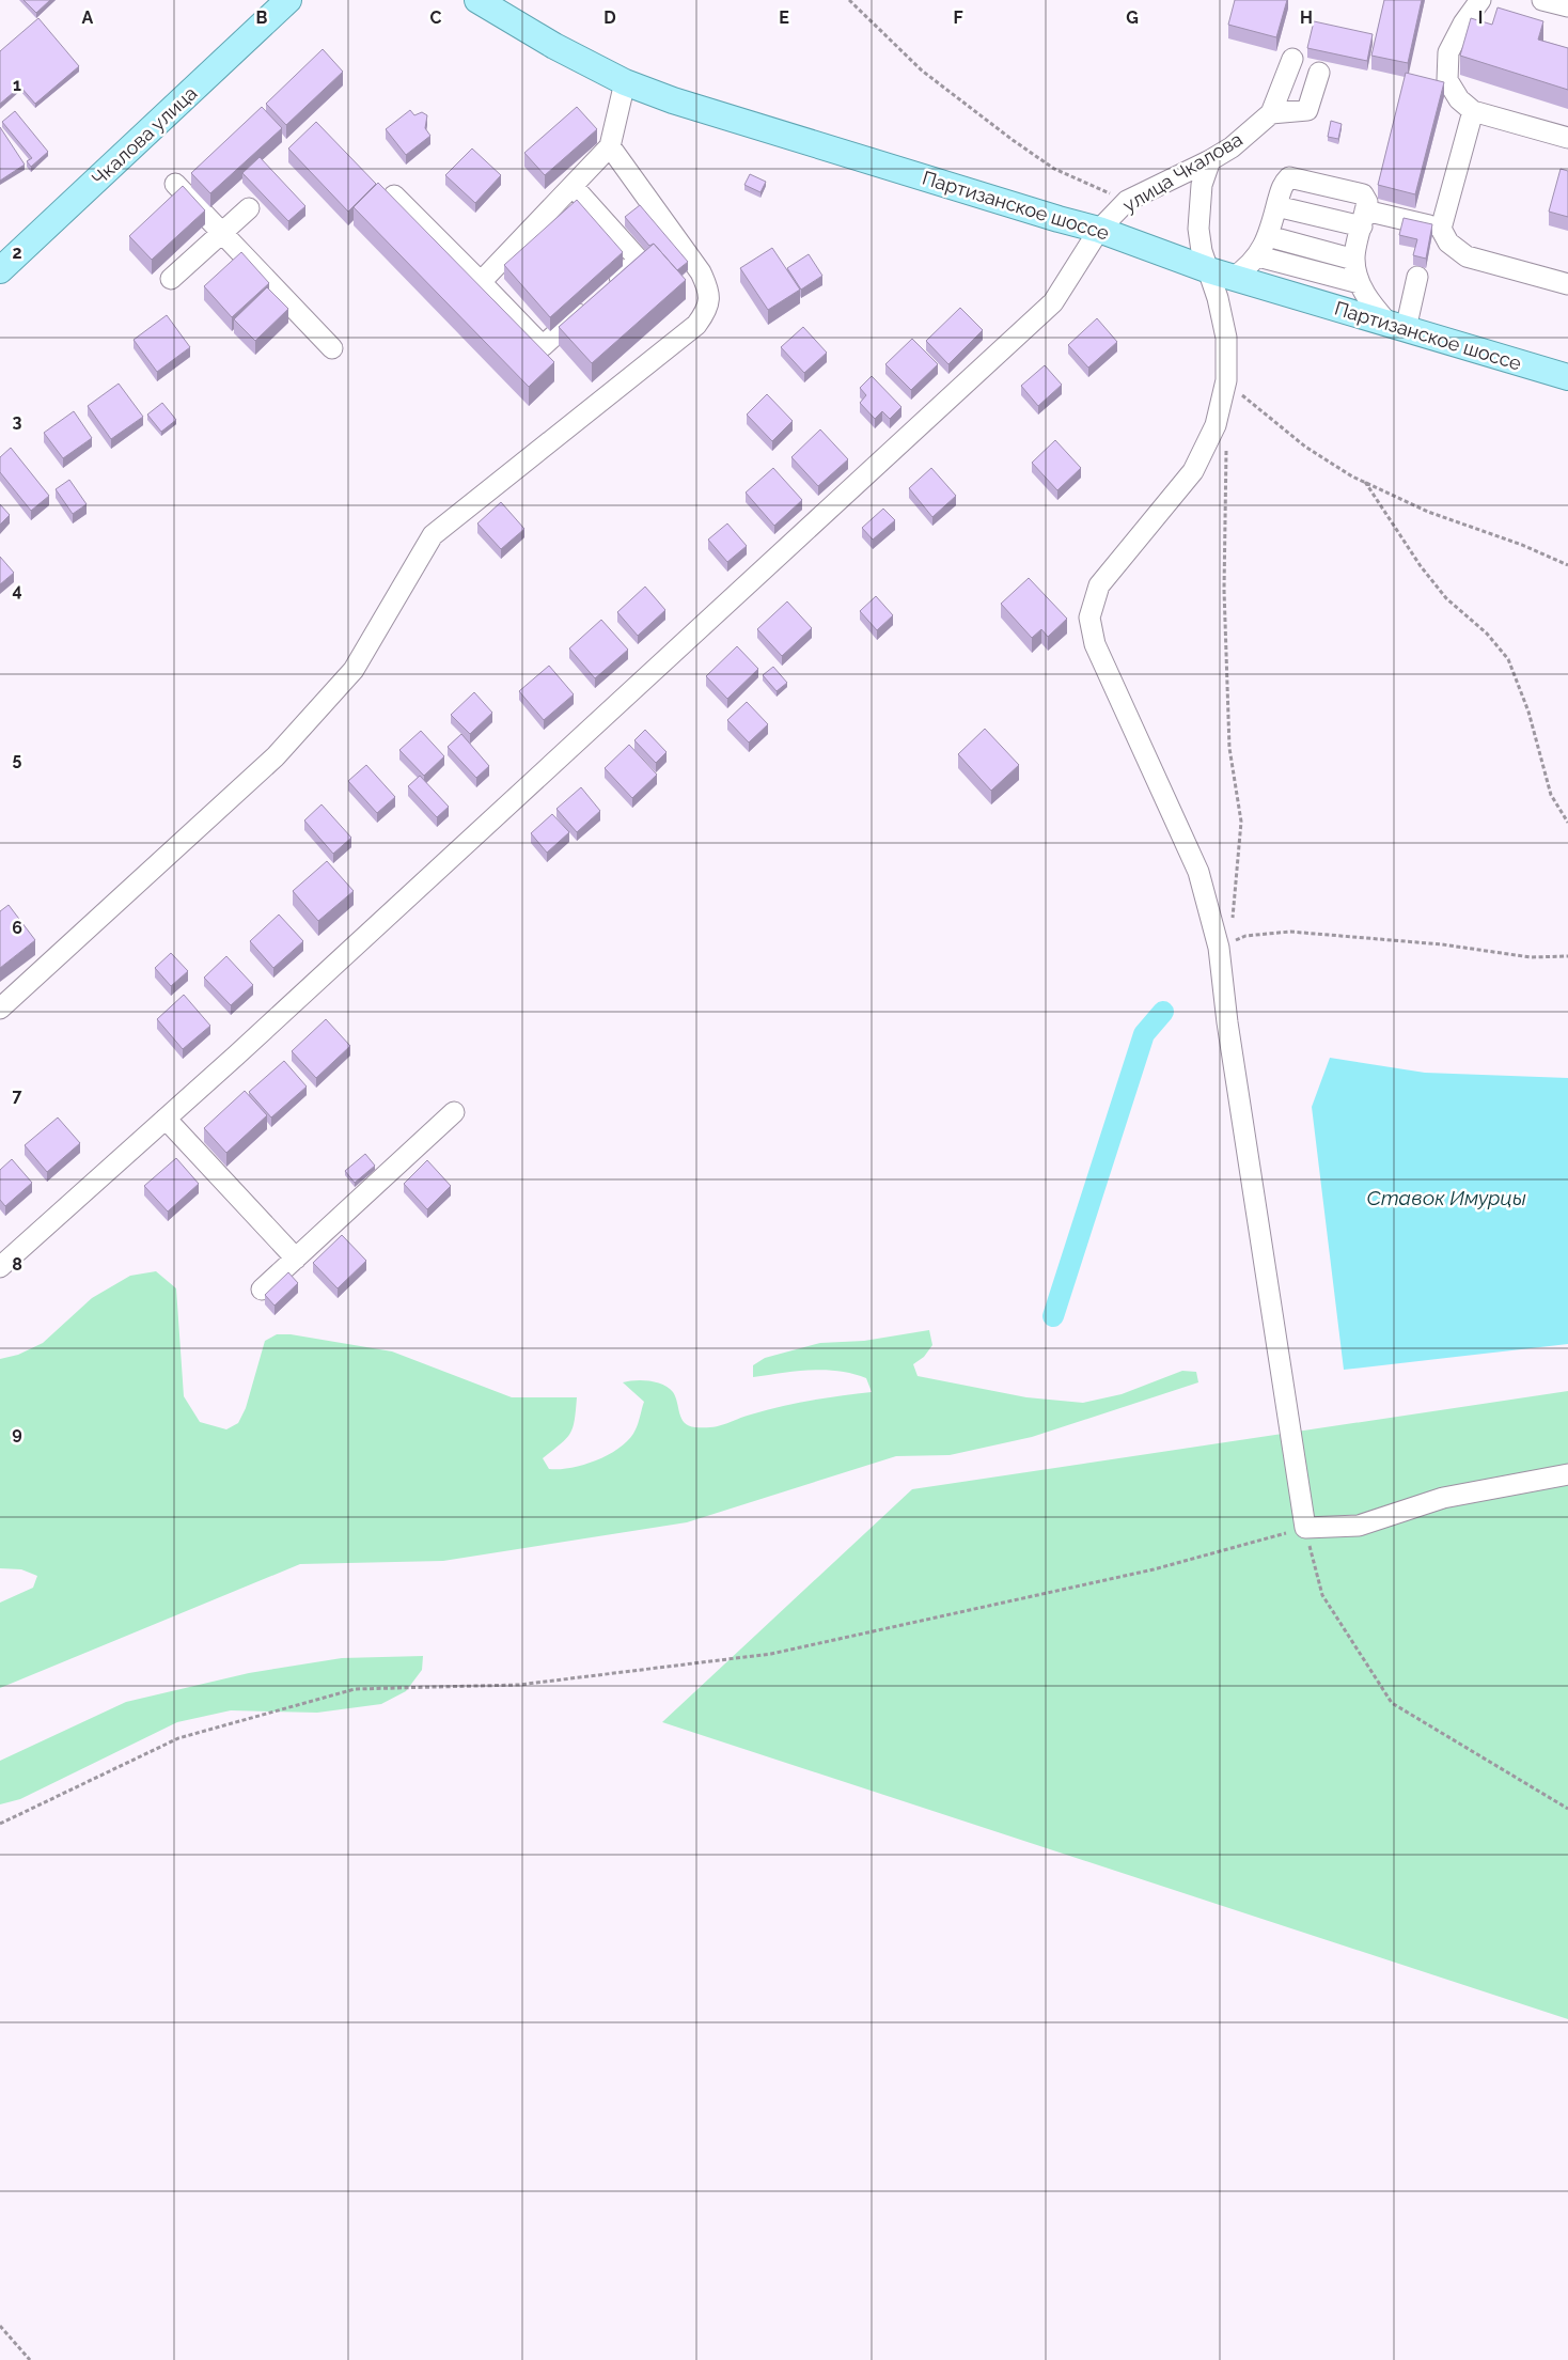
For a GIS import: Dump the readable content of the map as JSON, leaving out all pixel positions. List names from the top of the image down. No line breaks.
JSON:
{"streets":{"main road":["Чкалова улица","Партизанское шоссе"],"street":["улица Чкалова"]},"crossings":[["улица Чкалова","Партизанское шоссе"]],"water":["Ставок Имурцы"],"grid":{"columns":["A","B","C","D","E","F","G","H","I"],"rows":["1","2","3","4","5","6","7","8","9"]}}
